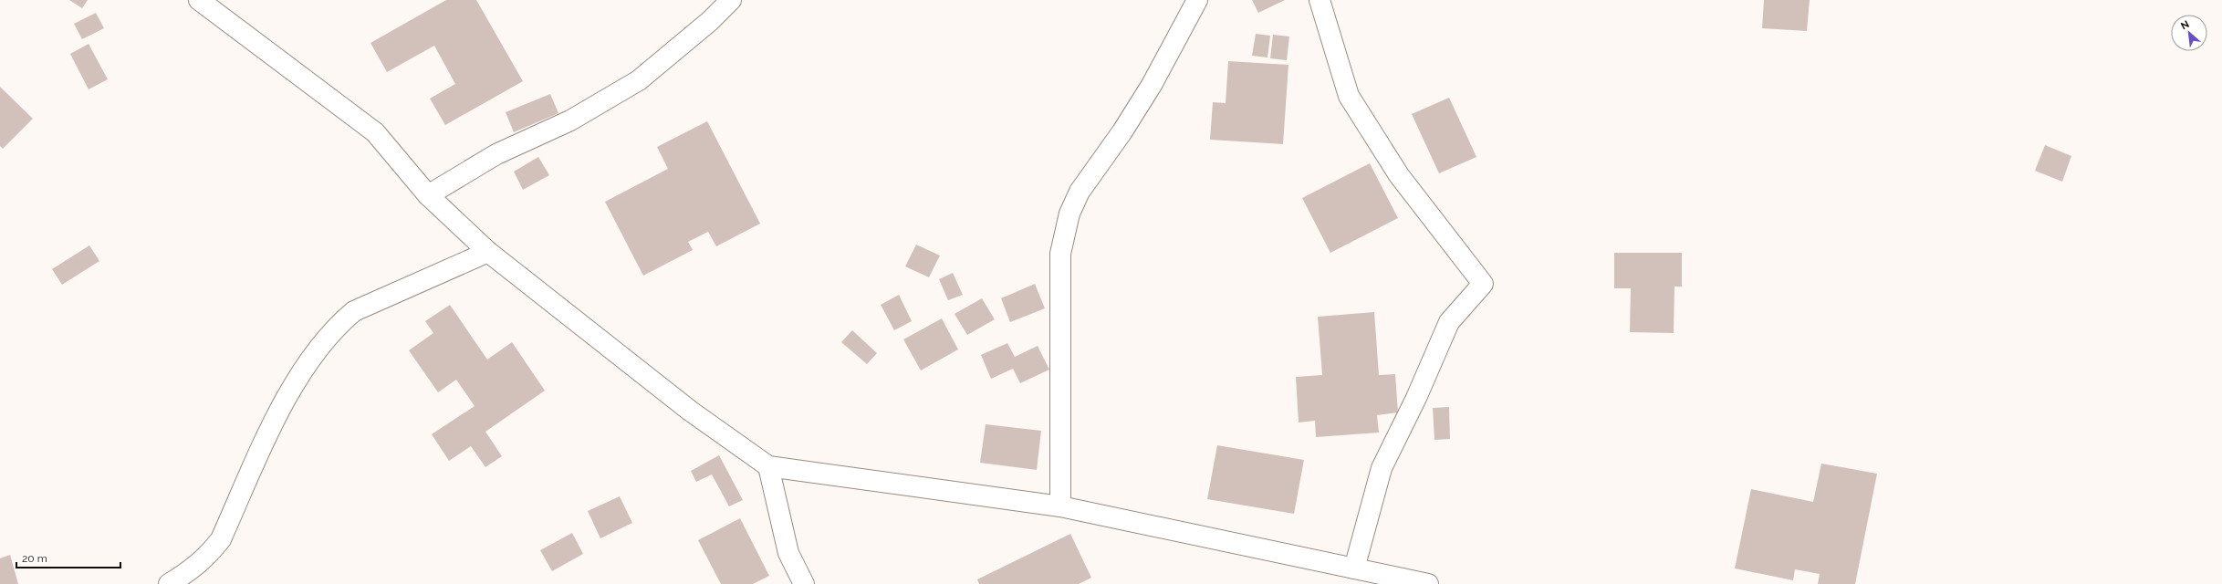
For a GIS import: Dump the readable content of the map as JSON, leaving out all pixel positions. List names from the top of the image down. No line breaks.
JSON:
{"scale_bar":"20 m","north":"top left"}
